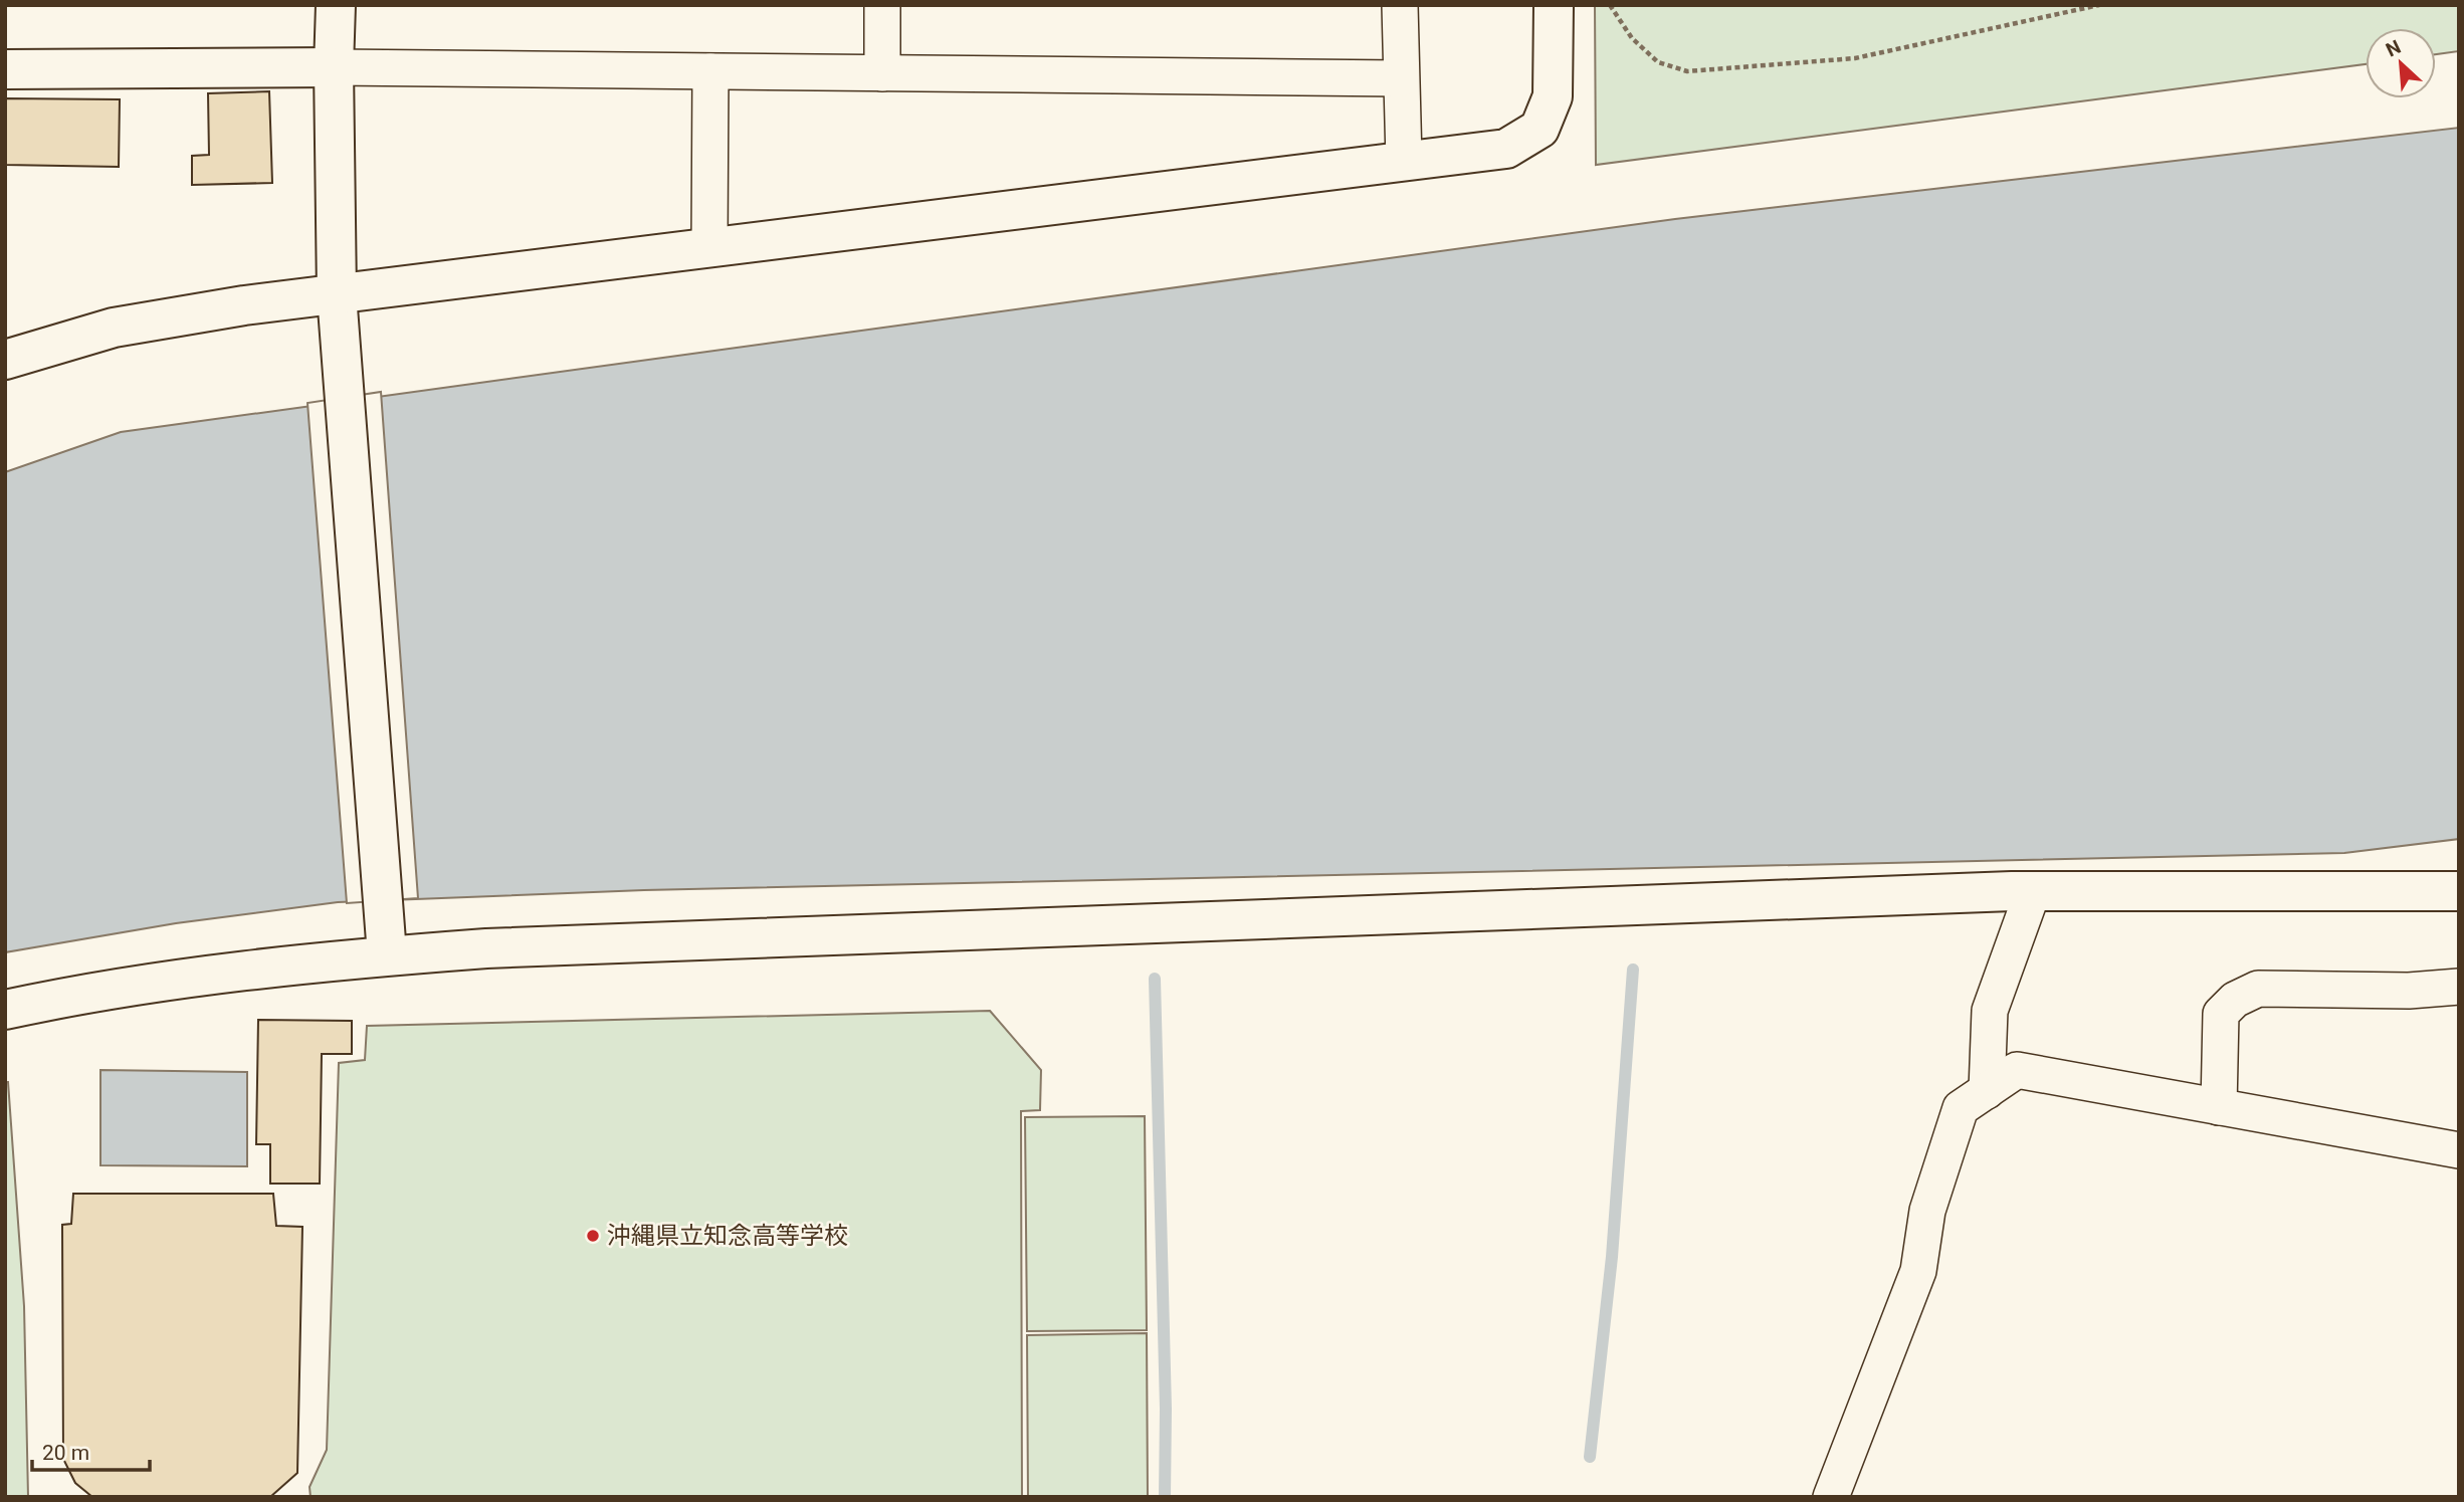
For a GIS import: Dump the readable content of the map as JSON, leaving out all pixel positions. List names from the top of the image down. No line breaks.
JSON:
{"places":["沖縄県立知念高等学校"],"scale_bar":"20 m","north":"top left"}
